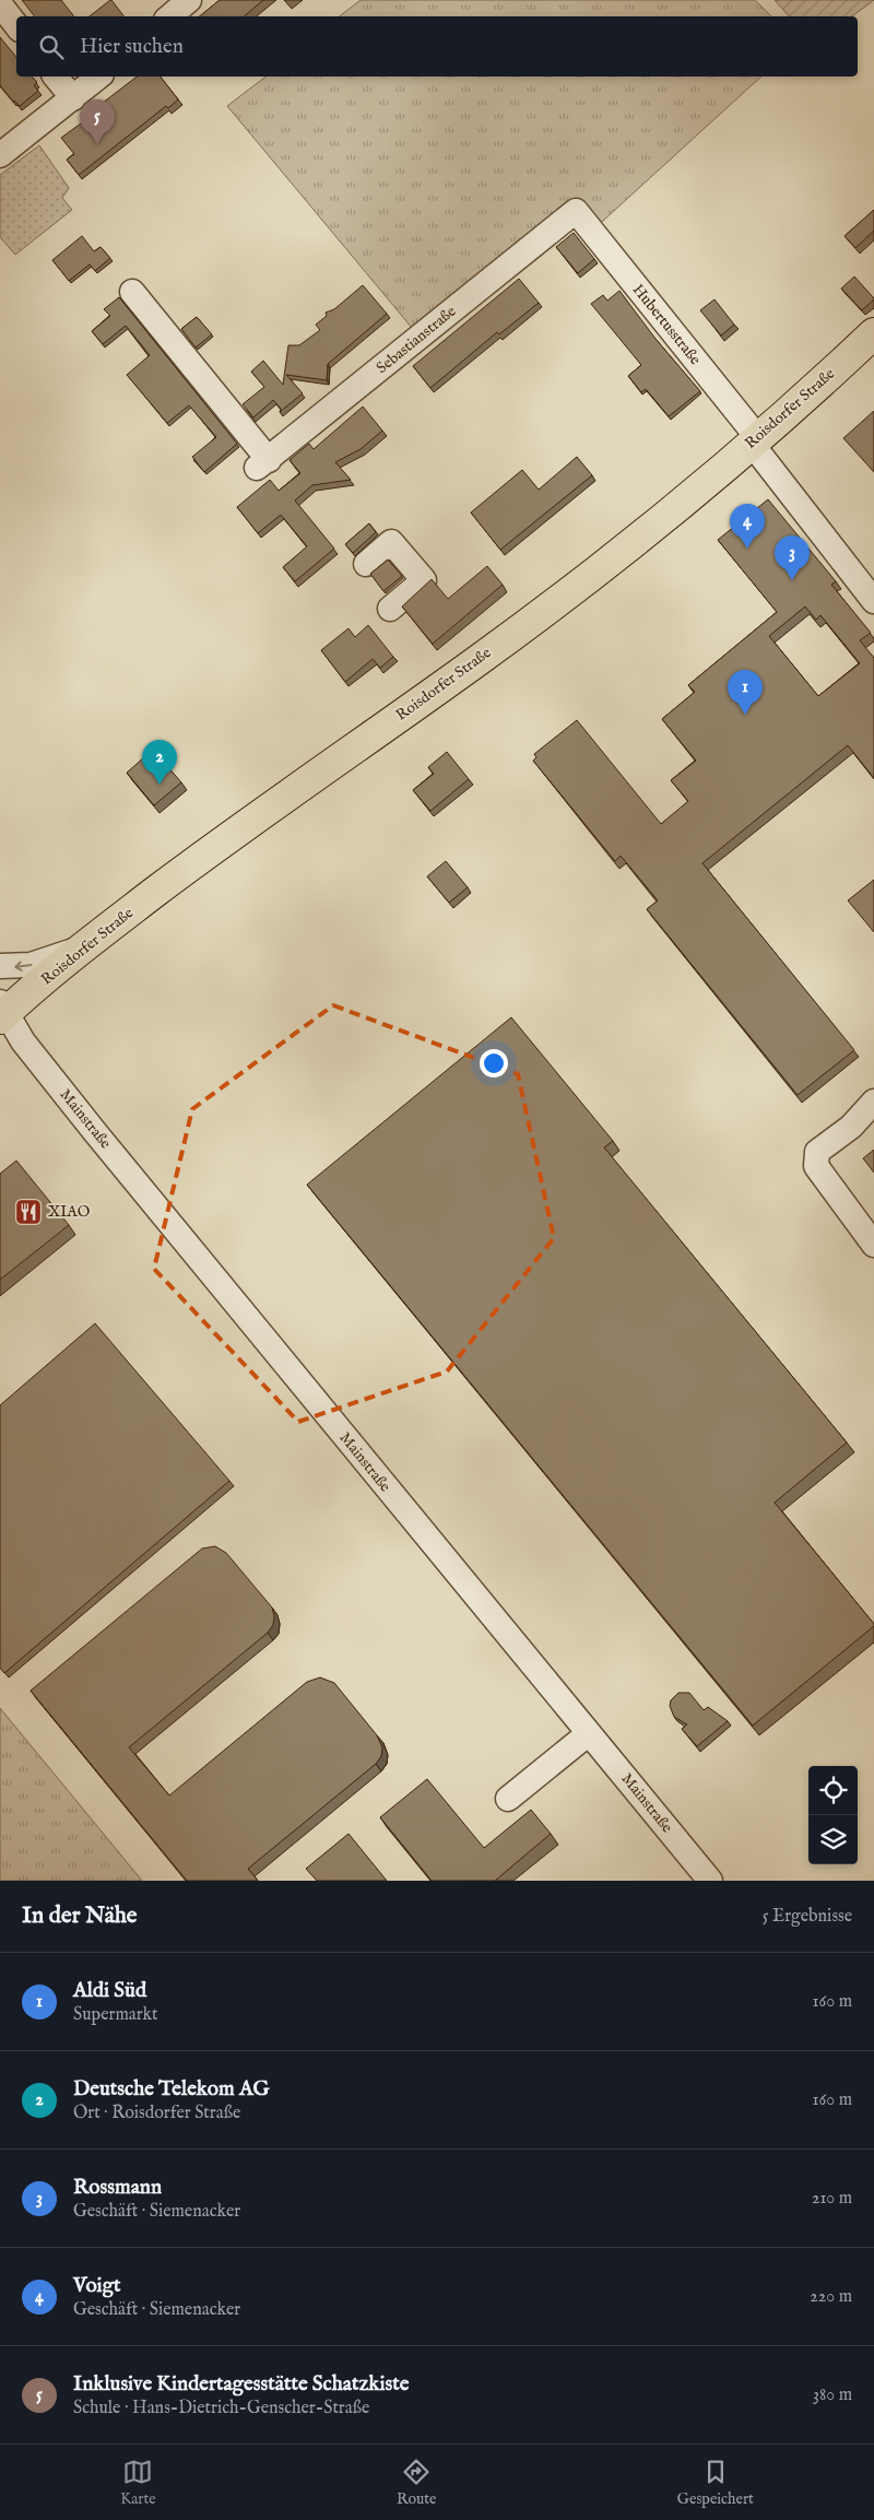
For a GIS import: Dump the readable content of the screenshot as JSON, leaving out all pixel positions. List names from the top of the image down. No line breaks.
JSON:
{"streets":{"main road":["Roisdorfer Straße"],"street":["Hubertusstraße","Sebastianstraße","Mainstraße"]},"crossings":[["Hubertusstraße","Sebastianstraße"],["Hubertusstraße","Roisdorfer Straße"],["Roisdorfer Straße","Mainstraße"]],"places":{"restaurant":["XIAO"]},"page":{"search":"Hier suchen","pins":["5","4","3","1","2"],"heading":["In der Nähe","5 Ergebnisse"],"list":[{"mark":"1","name":"Aldi Süd","note":"Supermarkt","value":"160 m"},{"mark":"2","name":"Deutsche Telekom AG","note":"Ort · Roisdorfer Straße","value":"160 m"},{"mark":"3","name":"Rossmann","note":"Geschäft · Siemenacker","value":"210 m"},{"mark":"4","name":"Voigt","note":"Geschäft · Siemenacker","value":"220 m"},{"mark":"5","name":"Inklusive Kindertagesstätte Schatzkiste","note":"Schule · Hans-Dietrich-Genscher-Straße","value":"380 m"}],"nav":["Karte","Route","Gespeichert"]}}
